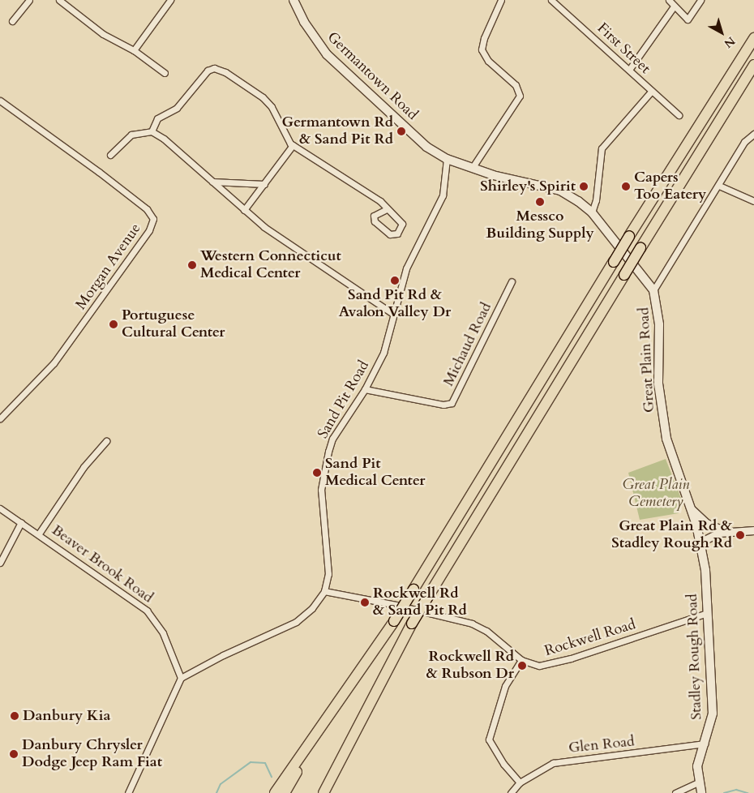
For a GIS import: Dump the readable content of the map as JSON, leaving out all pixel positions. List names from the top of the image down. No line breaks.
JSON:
{"streets":{"main road":["Germantown Road","Great Plain Road","Stadley Rough Road"],"street":["First Street","Morgan Avenue","Michaud Road","Sand Pit Road","Beaver Brook Road","Rockwell Road","Glen Road"]},"crossings":[["Germantown Road","Great Plain Road"],["Germantown Road","Sand Pit Road"],["Michaud Road","Sand Pit Road"],["Great Plain Road","Sand Pit Road"],["Great Plain Road","Stadley Rough Road"],["Sand Pit Road","Beaver Brook Road"],["Sand Pit Road","Rockwell Road"],["Rockwell Road","Stadley Rough Road"],["Stadley Rough Road","Glen Road"]],"parks":["Great Plain Cemetery"],"places":["Germantown Rd & Sand Pit Rd","Shirley's Spirit","Capers Too Eatery","Messco Building Supply","Western Connecticut Medical Center","Sand Pit Rd & Avalon Valley Dr","Portuguese Cultural Center","Sand Pit Medical Center","Great Plain Rd & Stadley Rough Rd","Rockwell Rd & Sand Pit Rd","Rockwell Rd & Rubson Dr","Danbury Kia","Danbury Chrysler Dodge Jeep Ram Fiat"],"north":"bottom right"}
